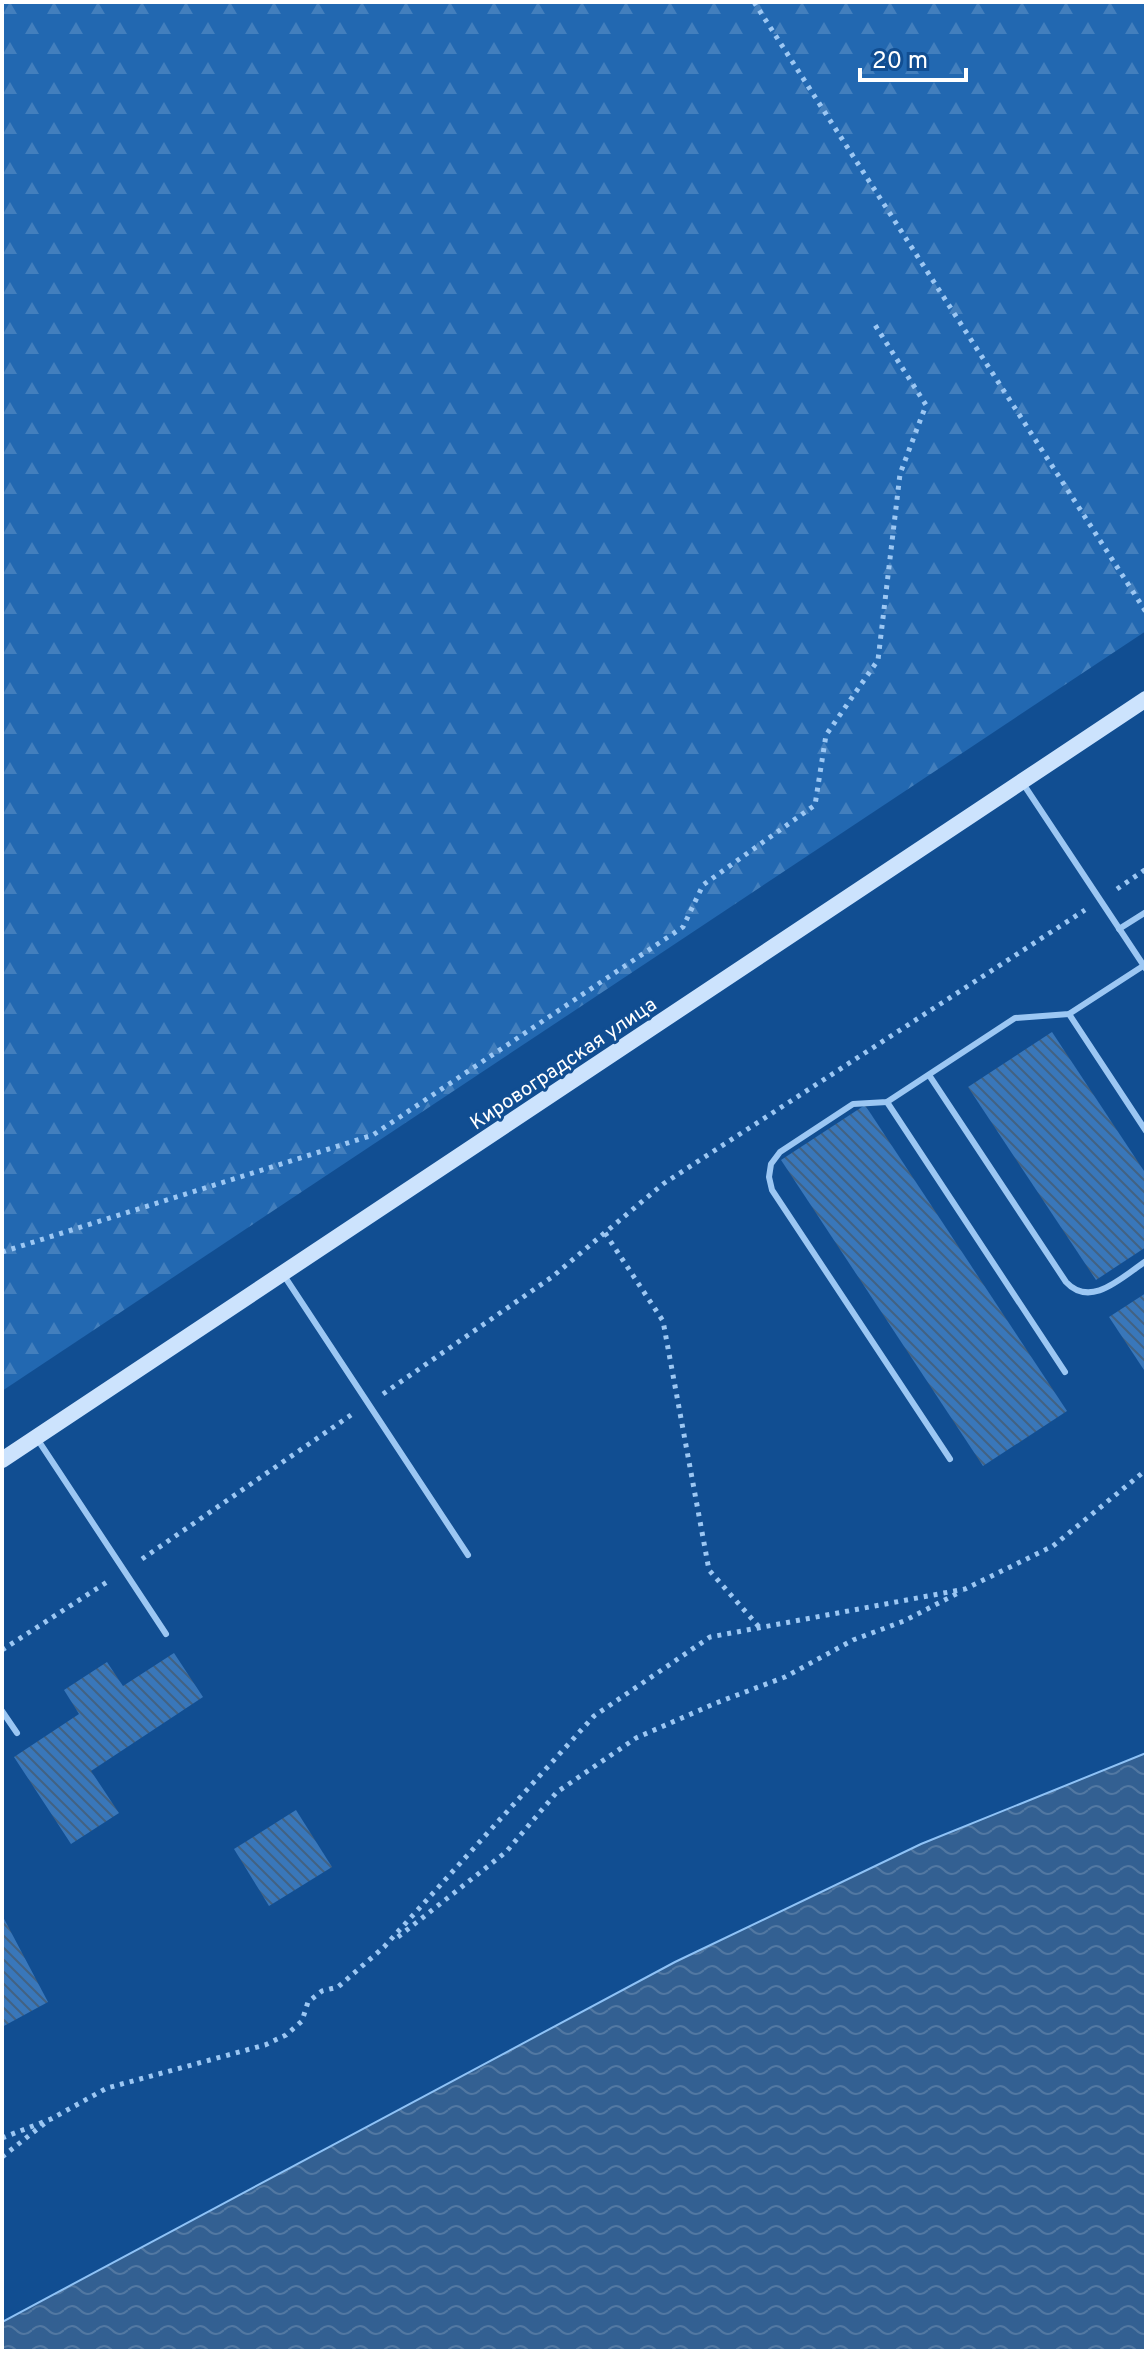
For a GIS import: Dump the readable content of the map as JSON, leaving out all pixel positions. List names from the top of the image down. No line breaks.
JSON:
{"streets":{"main road":["Кировоградская улица"]},"scale_bar":"20 m"}
